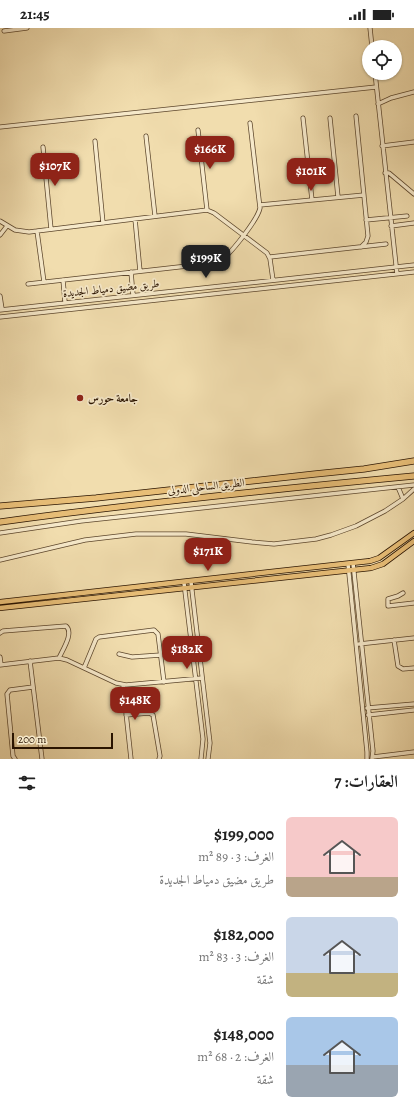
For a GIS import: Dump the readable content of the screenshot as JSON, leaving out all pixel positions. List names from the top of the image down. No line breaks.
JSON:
{"streets":{"highway":["الطريق الساحلى الدولى"],"street":["طريق مضيق دمياط الجديدة"]},"places":["جامعة حورس"],"scale_bar":"200 m","page":{"status":"21:45","price":["$166K","$107K","$101K","$199K","$171K","$182K","$148K"],"scale":"200 m","heading":"العقارات: 7","list":[{"name":"$199,000","note":"الغرف: 3 · 89 m² · طريق مضيق دمياط الجديدة"},{"name":"$182,000","note":"الغرف: 3 · 83 m² · شقة"},{"name":"$148,000","note":"الغرف: 2 · 68 m² · شقة"}]}}
